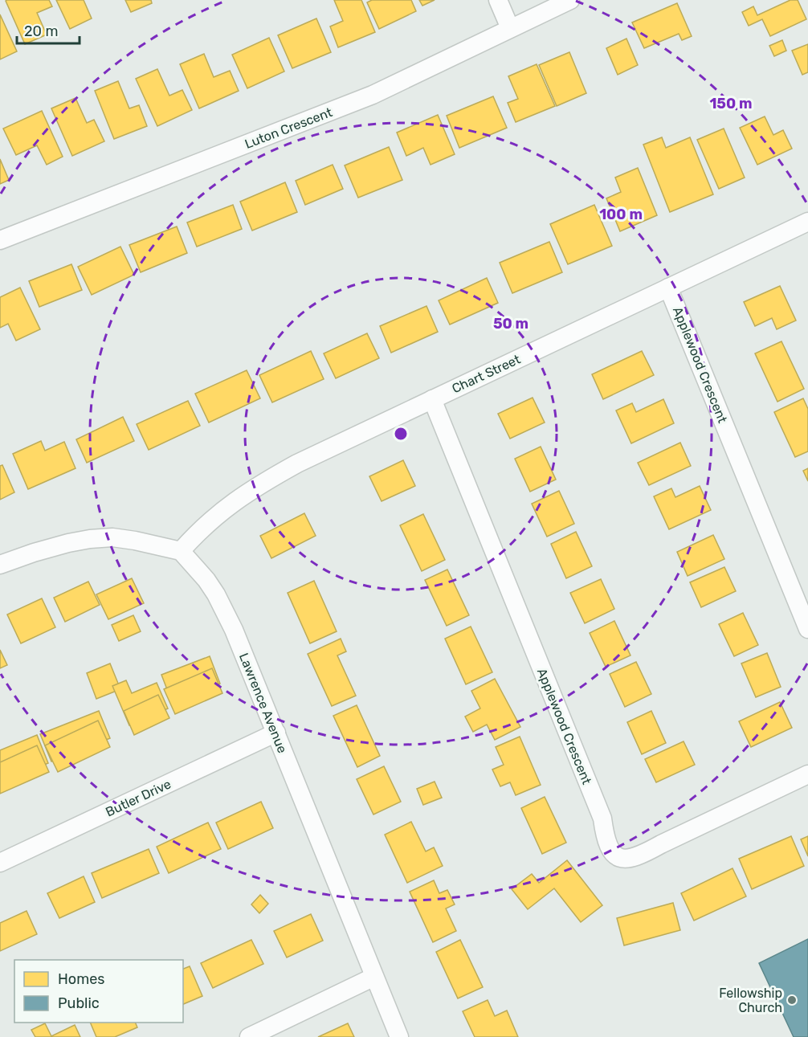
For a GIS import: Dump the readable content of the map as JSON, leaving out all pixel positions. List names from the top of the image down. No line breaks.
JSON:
{"streets":{"street":["Luton Crescent","Applewood Crescent","Chart Street","Lawrence Avenue","Butler Drive"]},"crossings":[["Applewood Crescent","Chart Street"],["Chart Street","Lawrence Avenue"],["Lawrence Avenue","Butler Drive"]],"places":["Fellowship Church"],"legend":["Homes","Public"],"scale_bar":"20 m","rings":["150 m","100 m","50 m"]}
